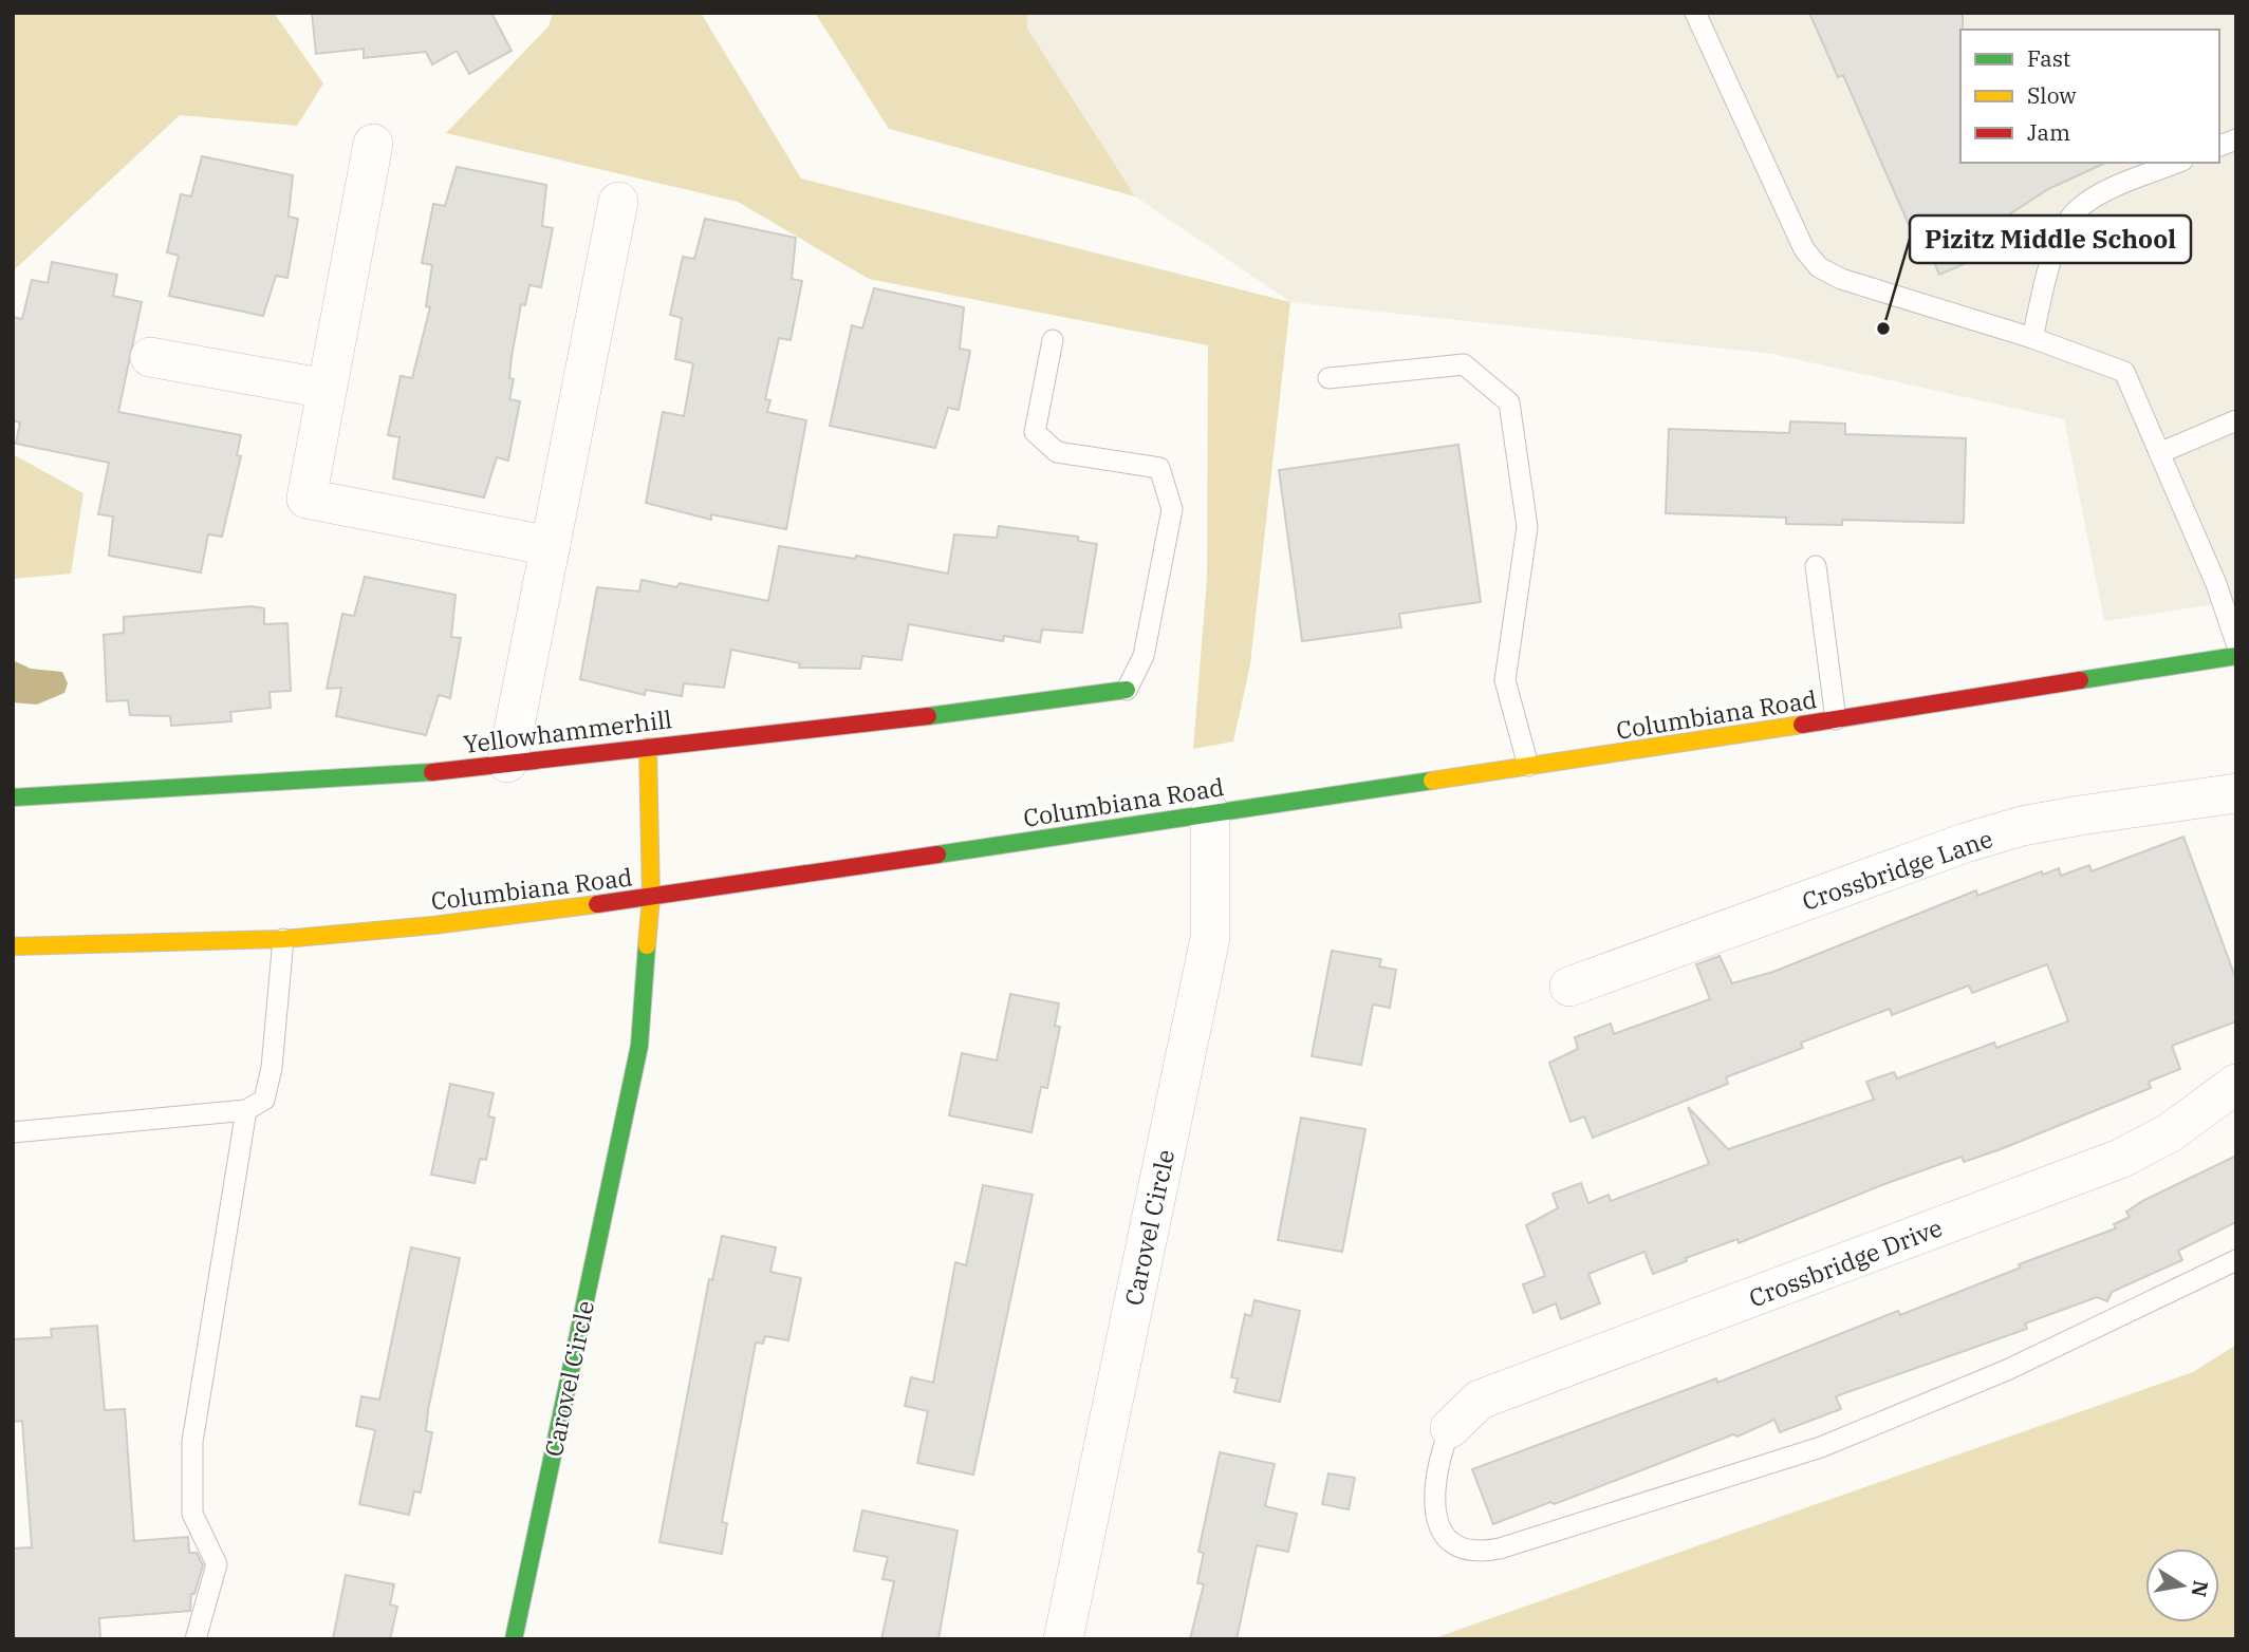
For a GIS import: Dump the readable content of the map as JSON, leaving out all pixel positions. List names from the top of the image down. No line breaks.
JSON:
{"streets":{"main road":["Columbiana Road","Yellowhammerhill","Carovel Circle"],"street":["Crossbridge Lane","Crossbridge Drive"]},"crossings":[["Columbiana Road","Carovel Circle"],["Yellowhammerhill","Carovel Circle"]],"places":["Pizitz Middle School"],"legend":["Fast","Slow","Jam"],"north":"right"}
